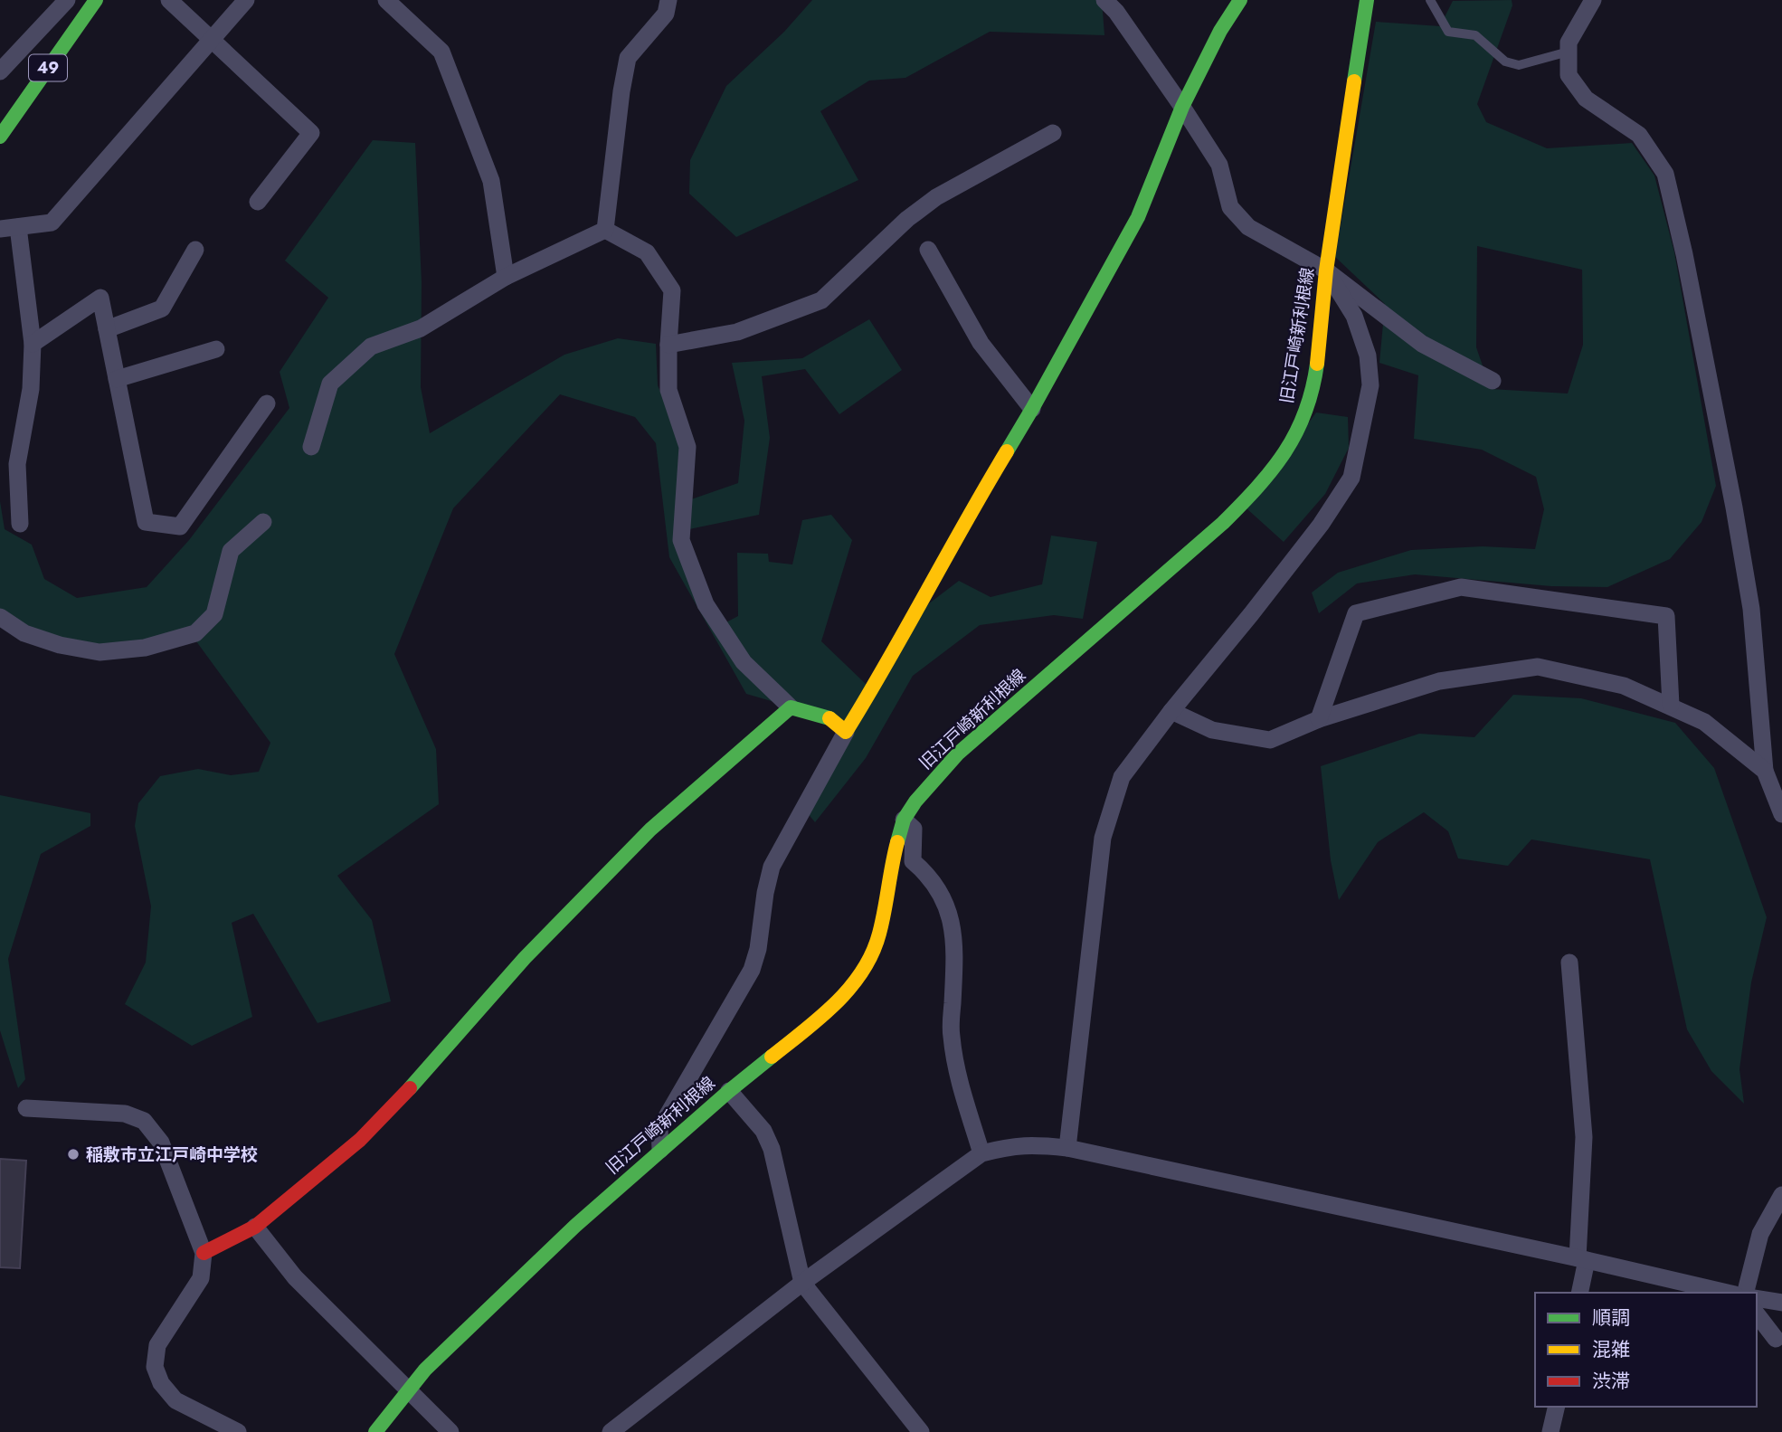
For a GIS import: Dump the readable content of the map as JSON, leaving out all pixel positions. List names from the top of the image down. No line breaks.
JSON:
{"streets":{"street":["49","旧江戸崎新利根線"]},"places":["稲敷市立江戸崎中学校"],"legend":["順調","混雑","渋滞"]}
